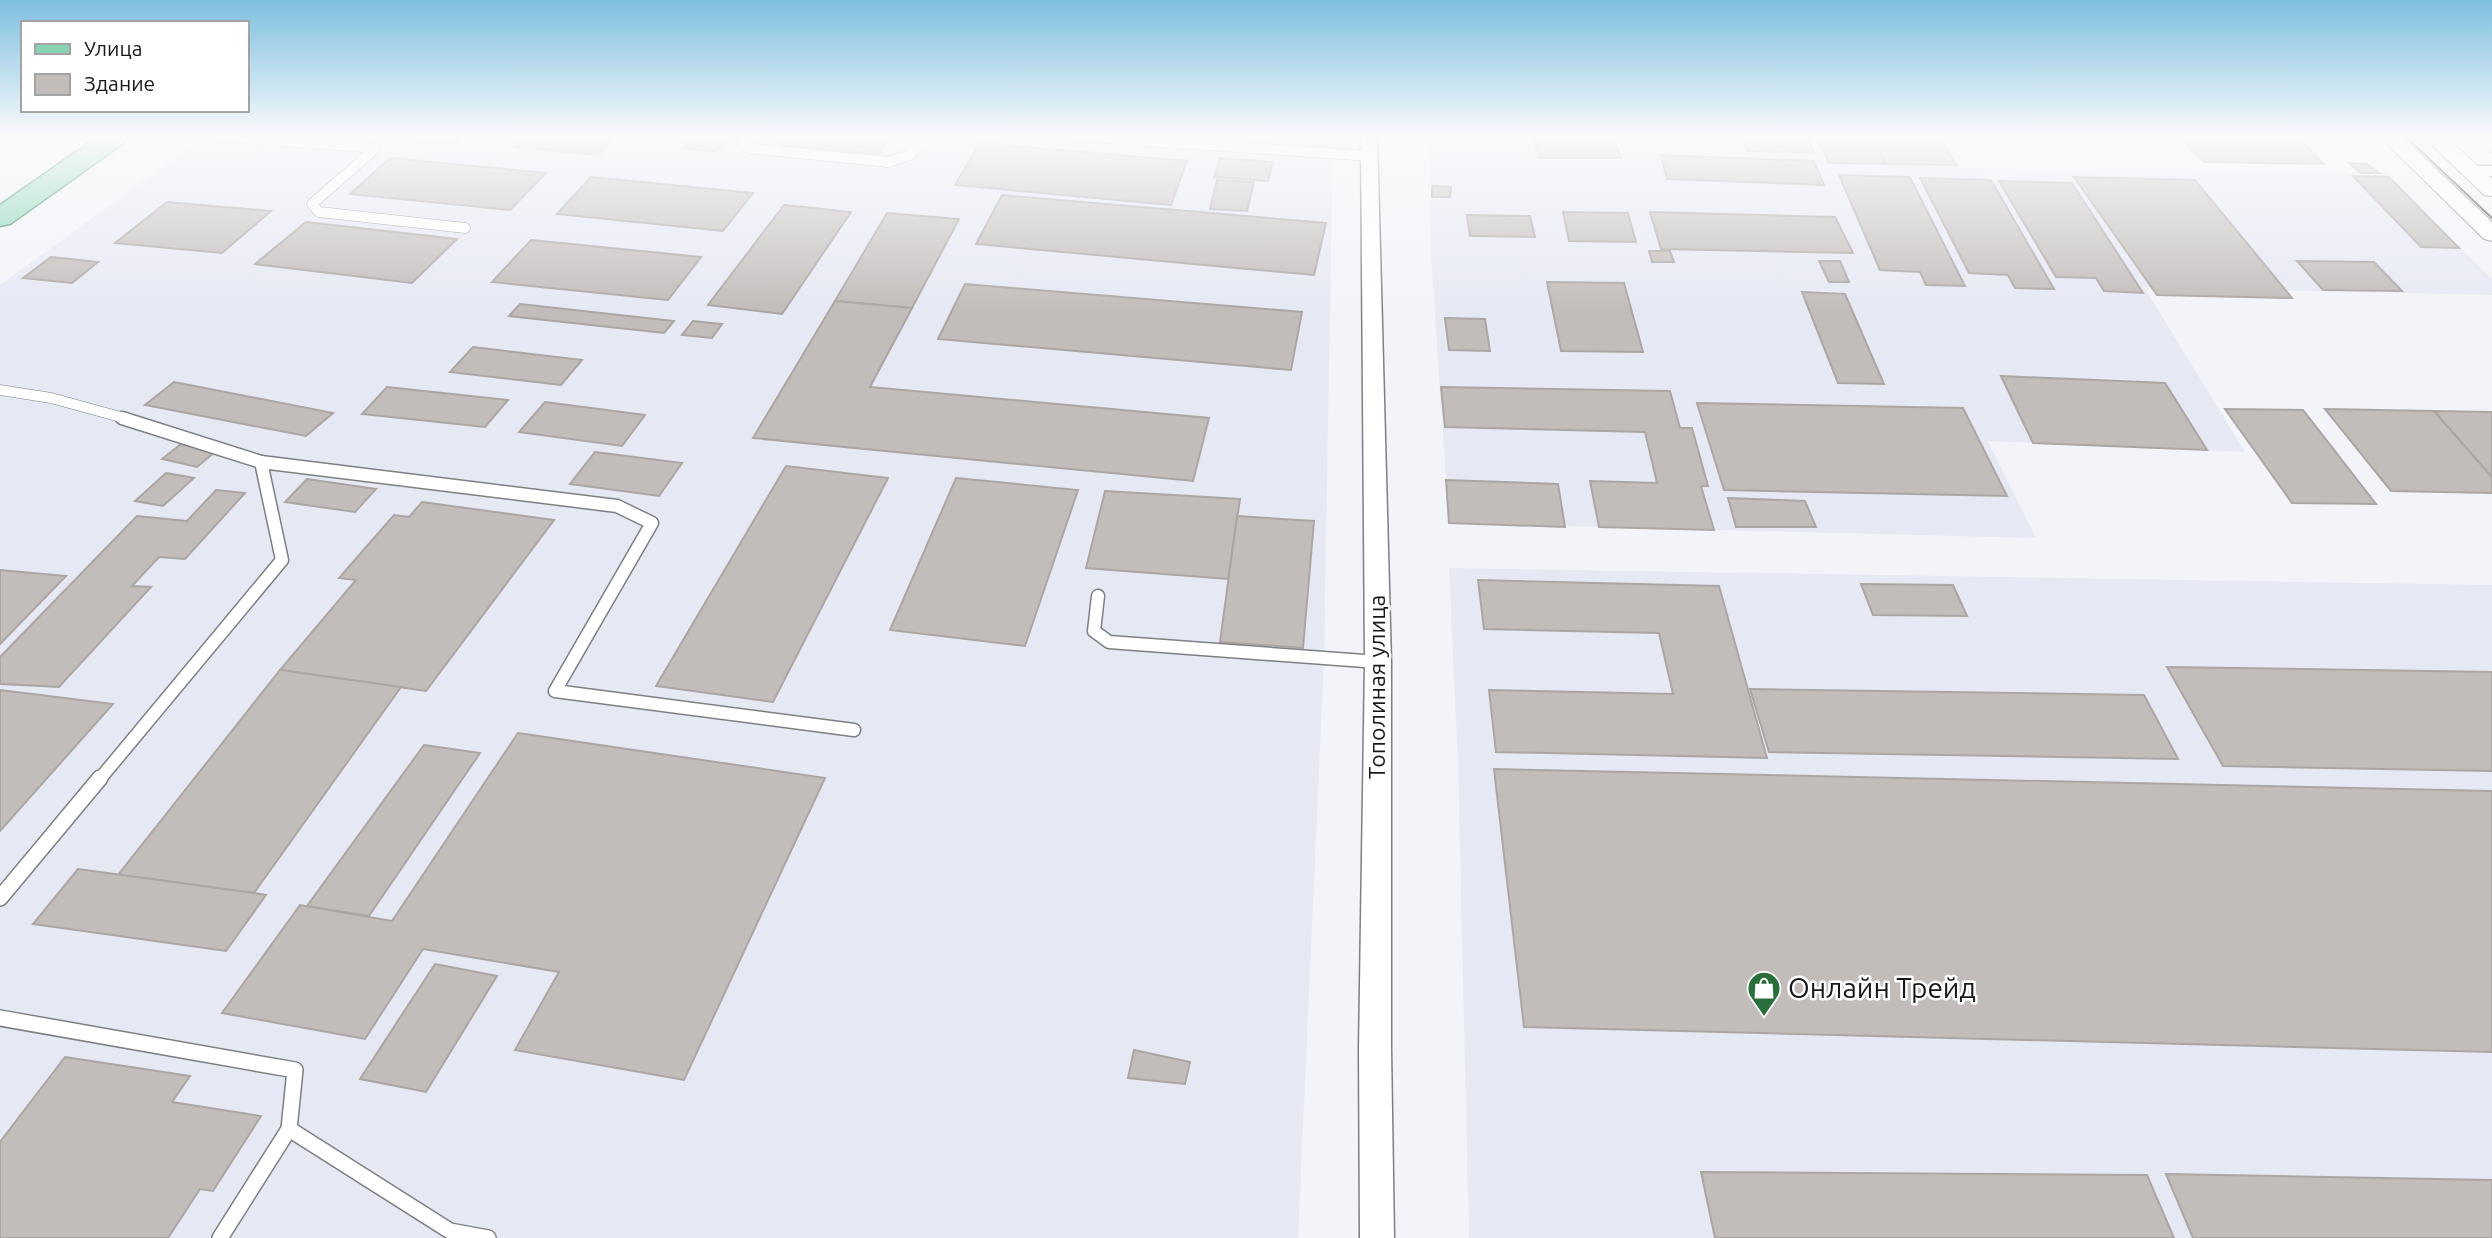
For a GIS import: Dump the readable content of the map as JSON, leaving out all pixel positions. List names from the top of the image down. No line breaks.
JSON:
{"streets":{"street":["Тополиная улица"]},"places":{"shop":["Онлайн Трейд"]},"legend":["Улица","Здание"]}
